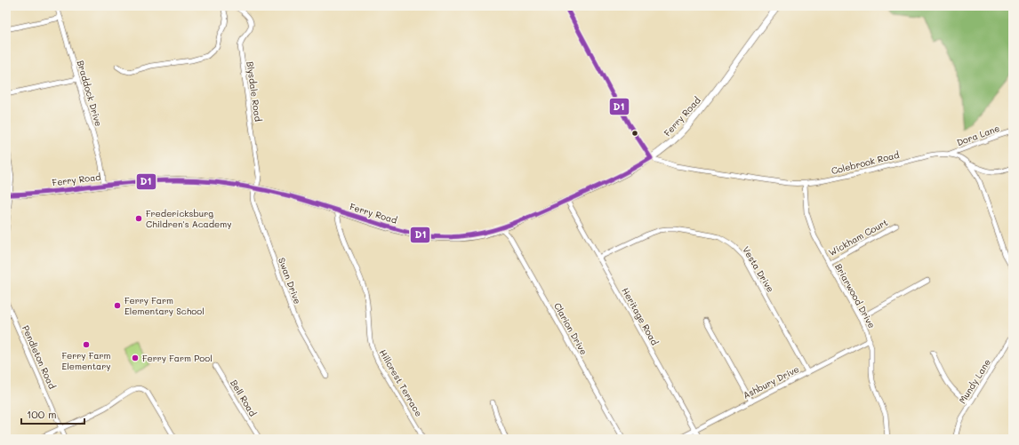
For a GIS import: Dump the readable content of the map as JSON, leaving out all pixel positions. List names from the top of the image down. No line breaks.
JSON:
{"streets":{"main road":["Ferry Road"],"street":["Blysdale Road","Braddock Drive","Dora Lane","Colebrook Road","Wickham Court","Vesta Drive","Swan Drive","Briarwood Drive","Heritage Road","Clarion Drive","Pendleton Road","Mundy Lane","Ashbury Drive","Hillcrest Terrace","Bell Road"]},"crossings":[["Blysdale Road","Ferry Road"],["Blysdale Road","Swan Drive"],["Braddock Drive","Ferry Road"],["Ferry Road","Colebrook Road"],["Ferry Road","Swan Drive"],["Ferry Road","Heritage Road"],["Ferry Road","Clarion Drive"],["Ferry Road","Hillcrest Terrace"],["Dora Lane","Colebrook Road"],["Colebrook Road","Briarwood Drive"],["Wickham Court","Briarwood Drive"],["Vesta Drive","Heritage Road"],["Vesta Drive","Ashbury Drive"],["Briarwood Drive","Ashbury Drive"],["Heritage Road","Ashbury Drive"]],"places":["Fredericksburg Children's Academy","Ferry Farm Elementary School","Ferry Farm Elementary","Ferry Farm Pool"],"lines":["transit line D1"],"scale_bar":"100 m"}
